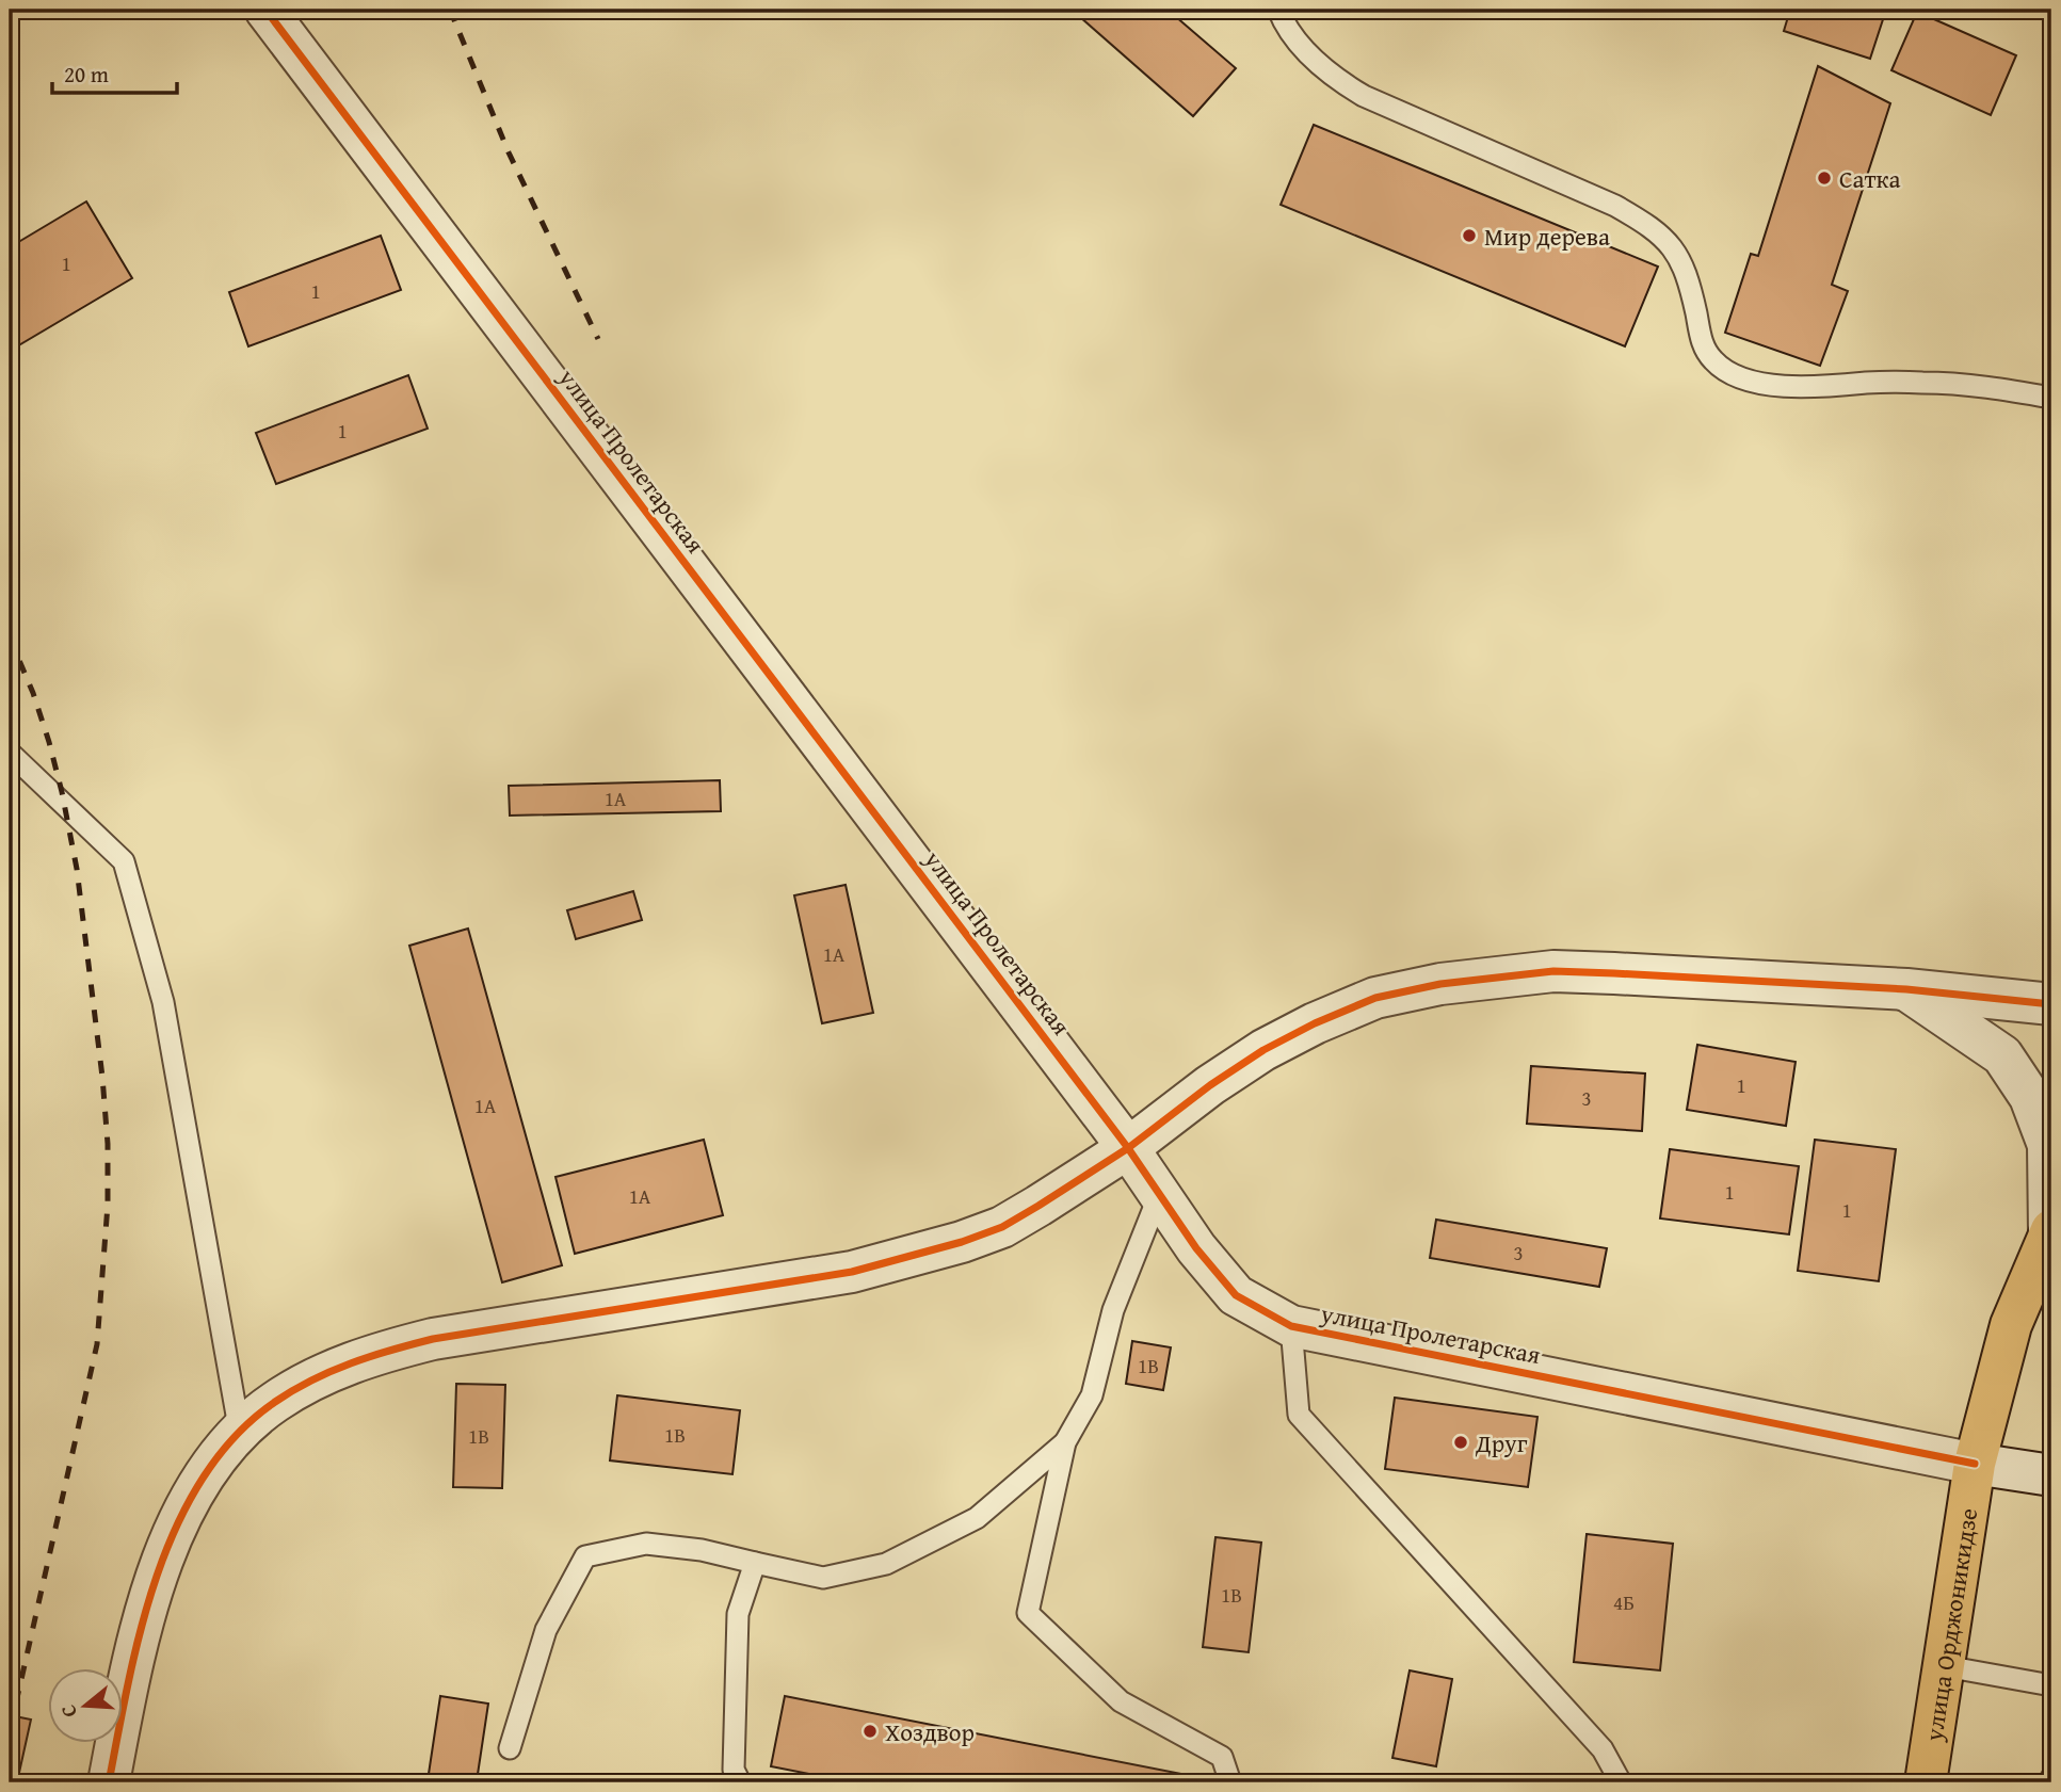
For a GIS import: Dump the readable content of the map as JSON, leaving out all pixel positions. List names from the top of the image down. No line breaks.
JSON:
{"streets":{"main road":["улица Орджоникидзе"],"street":["улица Пролетарская"]},"crossings":[["улица Пролетарская","улица Орджоникидзе"]],"places":["Сатка","Мир дерева","Друг","Хоздвор"],"house_numbers":["1","1","1","1А","1А","1","3","1А","1","1А","1","3","1В","1В","1В","1В","4Б"],"scale_bar":"20 m","north":"left"}
